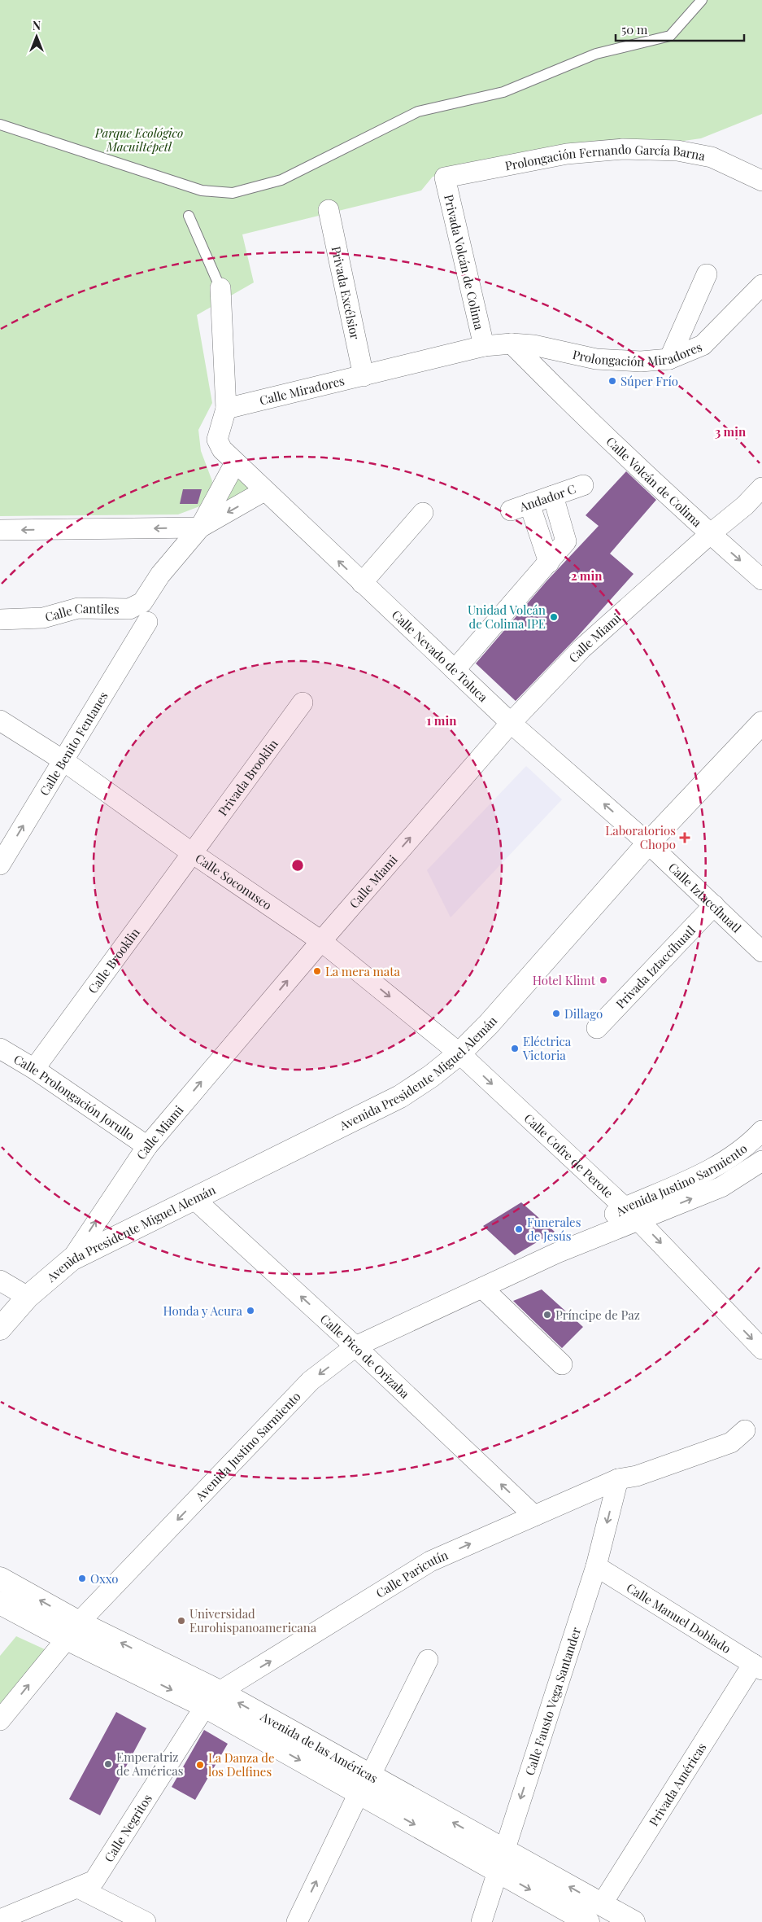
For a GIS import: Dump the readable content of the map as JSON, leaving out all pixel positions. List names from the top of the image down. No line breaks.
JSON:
{"streets":{"main road":["Avenida Presidente Miguel Alemán","Avenida de las Américas"],"street":["Prolongación Fernando García Barna","Privada Volcán de Colima","Privada Excélsior","Prolongación Miradores","Calle Miradores","Calle Volcán de Colima","Andador C","Calle Cantiles","Calle Miami","Calle Nevado de Toluca","Calle Benito Fentanes","Privada Brooklin","Calle Soconusco","Calle Iztaccíhuatl","Calle Brooklin","Privada Iztaccíhuatl","Calle Prolongación Jorullo","Calle Cofre de Perote","Avenida Justino Sarmiento","Calle Pico de Orizaba","Calle Paricutín","Calle Manuel Doblado","Calle Fausto Vega Santander","Privada Américas","Calle Negritos"]},"crossings":[["Prolongación Fernando García Barna","Privada Volcán de Colima"],["Privada Volcán de Colima","Calle Miradores"],["Privada Excélsior","Calle Miradores"],["Prolongación Miradores","Calle Miradores"],["Prolongación Miradores","Calle Volcán de Colima"],["Calle Miradores","Calle Volcán de Colima"],["Calle Volcán de Colima","Calle Miami"],["Calle Miami","Calle Nevado de Toluca"],["Calle Miami","Calle Soconusco"],["Calle Miami","Avenida Presidente Miguel Alemán"],["Calle Miami","Calle Prolongación Jorullo"],["Calle Nevado de Toluca","Calle Iztaccíhuatl"],["Calle Nevado de Toluca","Avenida Presidente Miguel Alemán"],["Calle Benito Fentanes","Calle Soconusco"],["Privada Brooklin","Calle Soconusco"],["Privada Brooklin","Calle Brooklin"],["Calle Soconusco","Calle Brooklin"],["Calle Soconusco","Avenida Presidente Miguel Alemán"],["Calle Soconusco","Calle Cofre de Perote"],["Calle Iztaccíhuatl","Privada Iztaccíhuatl"],["Calle Iztaccíhuatl","Avenida Presidente Miguel Alemán"],["Calle Brooklin","Calle Prolongación Jorullo"],["Avenida Presidente Miguel Alemán","Calle Cofre de Perote"],["Avenida Presidente Miguel Alemán","Calle Pico de Orizaba"],["Calle Cofre de Perote","Avenida Justino Sarmiento"],["Avenida Justino Sarmiento","Calle Pico de Orizaba"],["Avenida Justino Sarmiento","Avenida de las Américas"],["Calle Pico de Orizaba","Calle Paricutín"],["Calle Paricutín","Calle Fausto Vega Santander"],["Calle Paricutín","Avenida de las Américas"],["Calle Paricutín","Calle Negritos"],["Calle Manuel Doblado","Calle Fausto Vega Santander"],["Calle Manuel Doblado","Privada Américas"],["Calle Fausto Vega Santander","Avenida de las Américas"],["Avenida de las Américas","Privada Américas"],["Avenida de las Américas","Calle Negritos"]],"one_way":["Calle Miami","Calle Nevado de Toluca","Calle Benito Fentanes","Calle Cofre de Perote","Calle Pico de Orizaba","Calle Paricutín"],"parks":["Parque Ecológico Macuiltépetl"],"places":{"other":["Súper Frío","Unidad Volcán de Colima IPE","La mera mata","Hotel Klimt","Dillago","Eléctrica Victoria","Funerales de Jesús","Honda y Acura","Príncipe de Paz","Oxxo","Universidad Eurohispanoamericana","Emperatriz de Américas","La Danza de los Delfines"],"health":["Laboratorios Chopo"]},"scale_bar":"50 m","north":"top","rings":["3 min","2 min","1 min"]}
